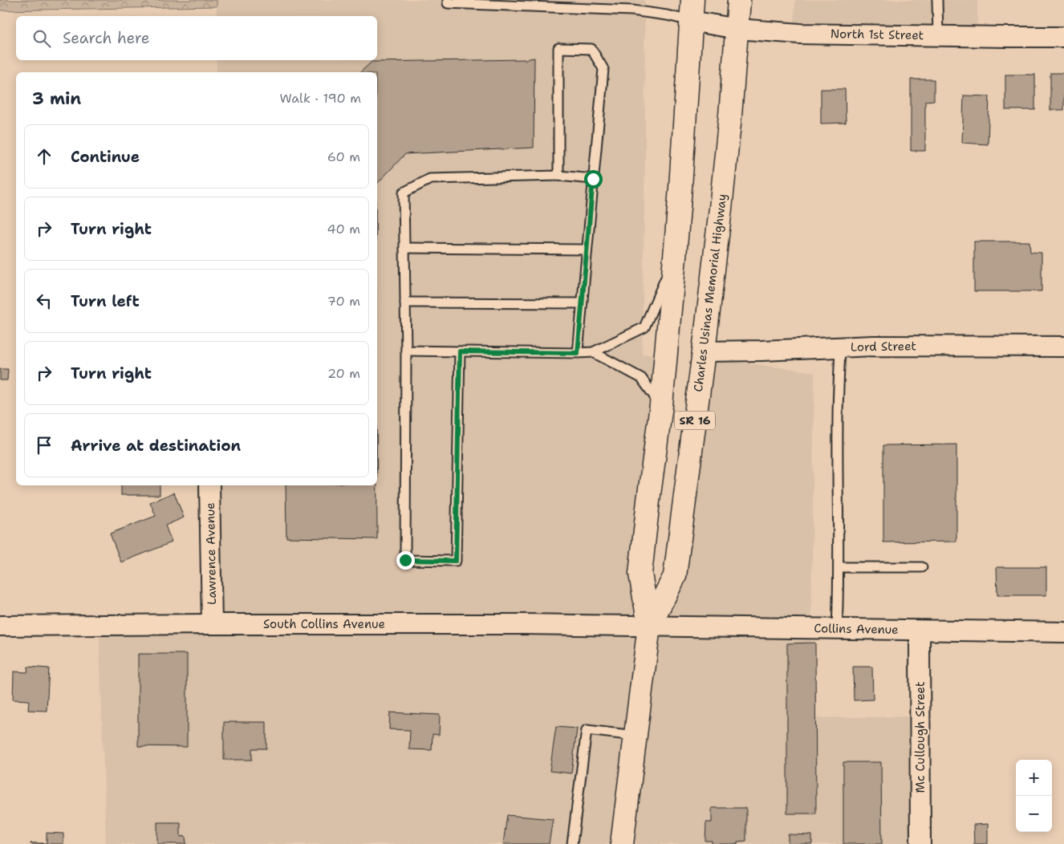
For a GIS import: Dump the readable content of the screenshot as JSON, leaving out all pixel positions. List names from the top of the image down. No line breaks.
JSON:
{"streets":{"highway":["Charles Usinas Memorial Highway","SR 16"],"street":["North 1st Street","Lord Street","Lawrence Avenue","South Collins Avenue","Collins Avenue","Mc Cullough Street"]},"crossings":[["North 1st Street","Charles Usinas Memorial Highway"],["Charles Usinas Memorial Highway","Lord Street"],["Charles Usinas Memorial Highway","South Collins Avenue"],["Charles Usinas Memorial Highway","Collins Avenue"],["Lawrence Avenue","South Collins Avenue"],["South Collins Avenue","Collins Avenue"],["Collins Avenue","Mc Cullough Street"]],"page":{"search":"Search here","heading":["3 min","Walk · 190 m"],"list":[["Continue","60 m"],["Turn right","40 m"],["Turn left","70 m"],["Turn right","20 m"],"Arrive at destination"],"map_buttons":["+","−"]}}
